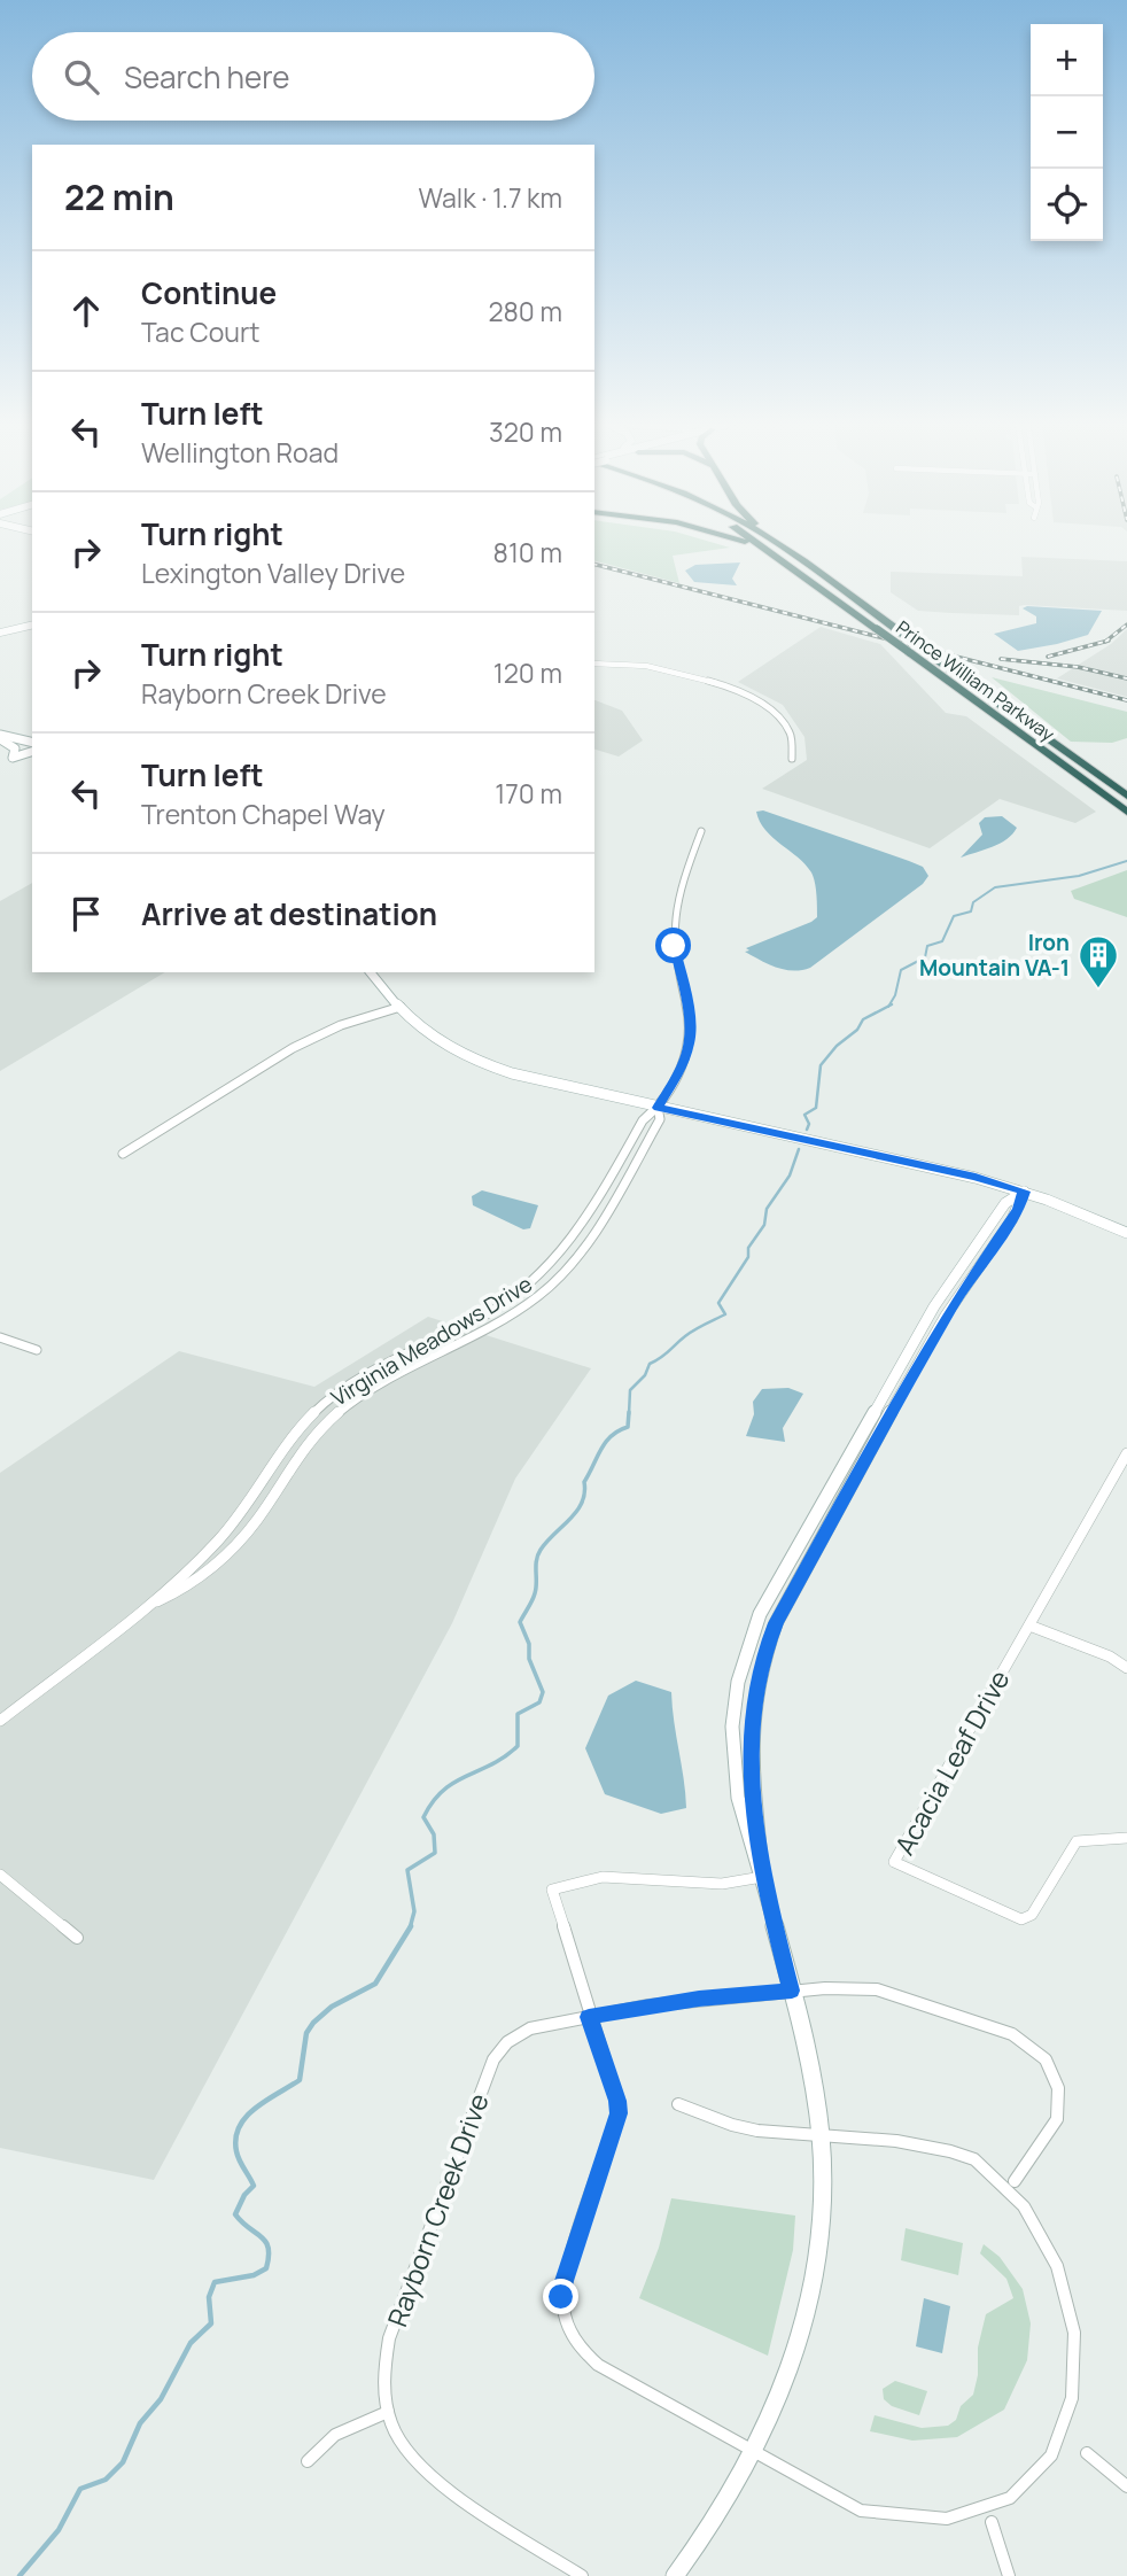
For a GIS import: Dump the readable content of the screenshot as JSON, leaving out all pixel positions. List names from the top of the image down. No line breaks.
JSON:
{"streets":{"highway":["Prince William Parkway"],"street":["Virginia Meadows Drive","Acacia Leaf Drive","Rayborn Creek Drive"]},"places":{"building":["Iron Mountain VA-1"]},"page":{"map_buttons":["+","−"],"search":"Search here","heading":["22 min","Walk · 1.7 km"],"list":[["Continue","Tac Court","280 m"],["Turn left","Wellington Road","320 m"],["Turn right","Lexington Valley Drive","810 m"],["Turn right","Rayborn Creek Drive","120 m"],["Turn left","Trenton Chapel Way","170 m"],"Arrive at destination"]}}
